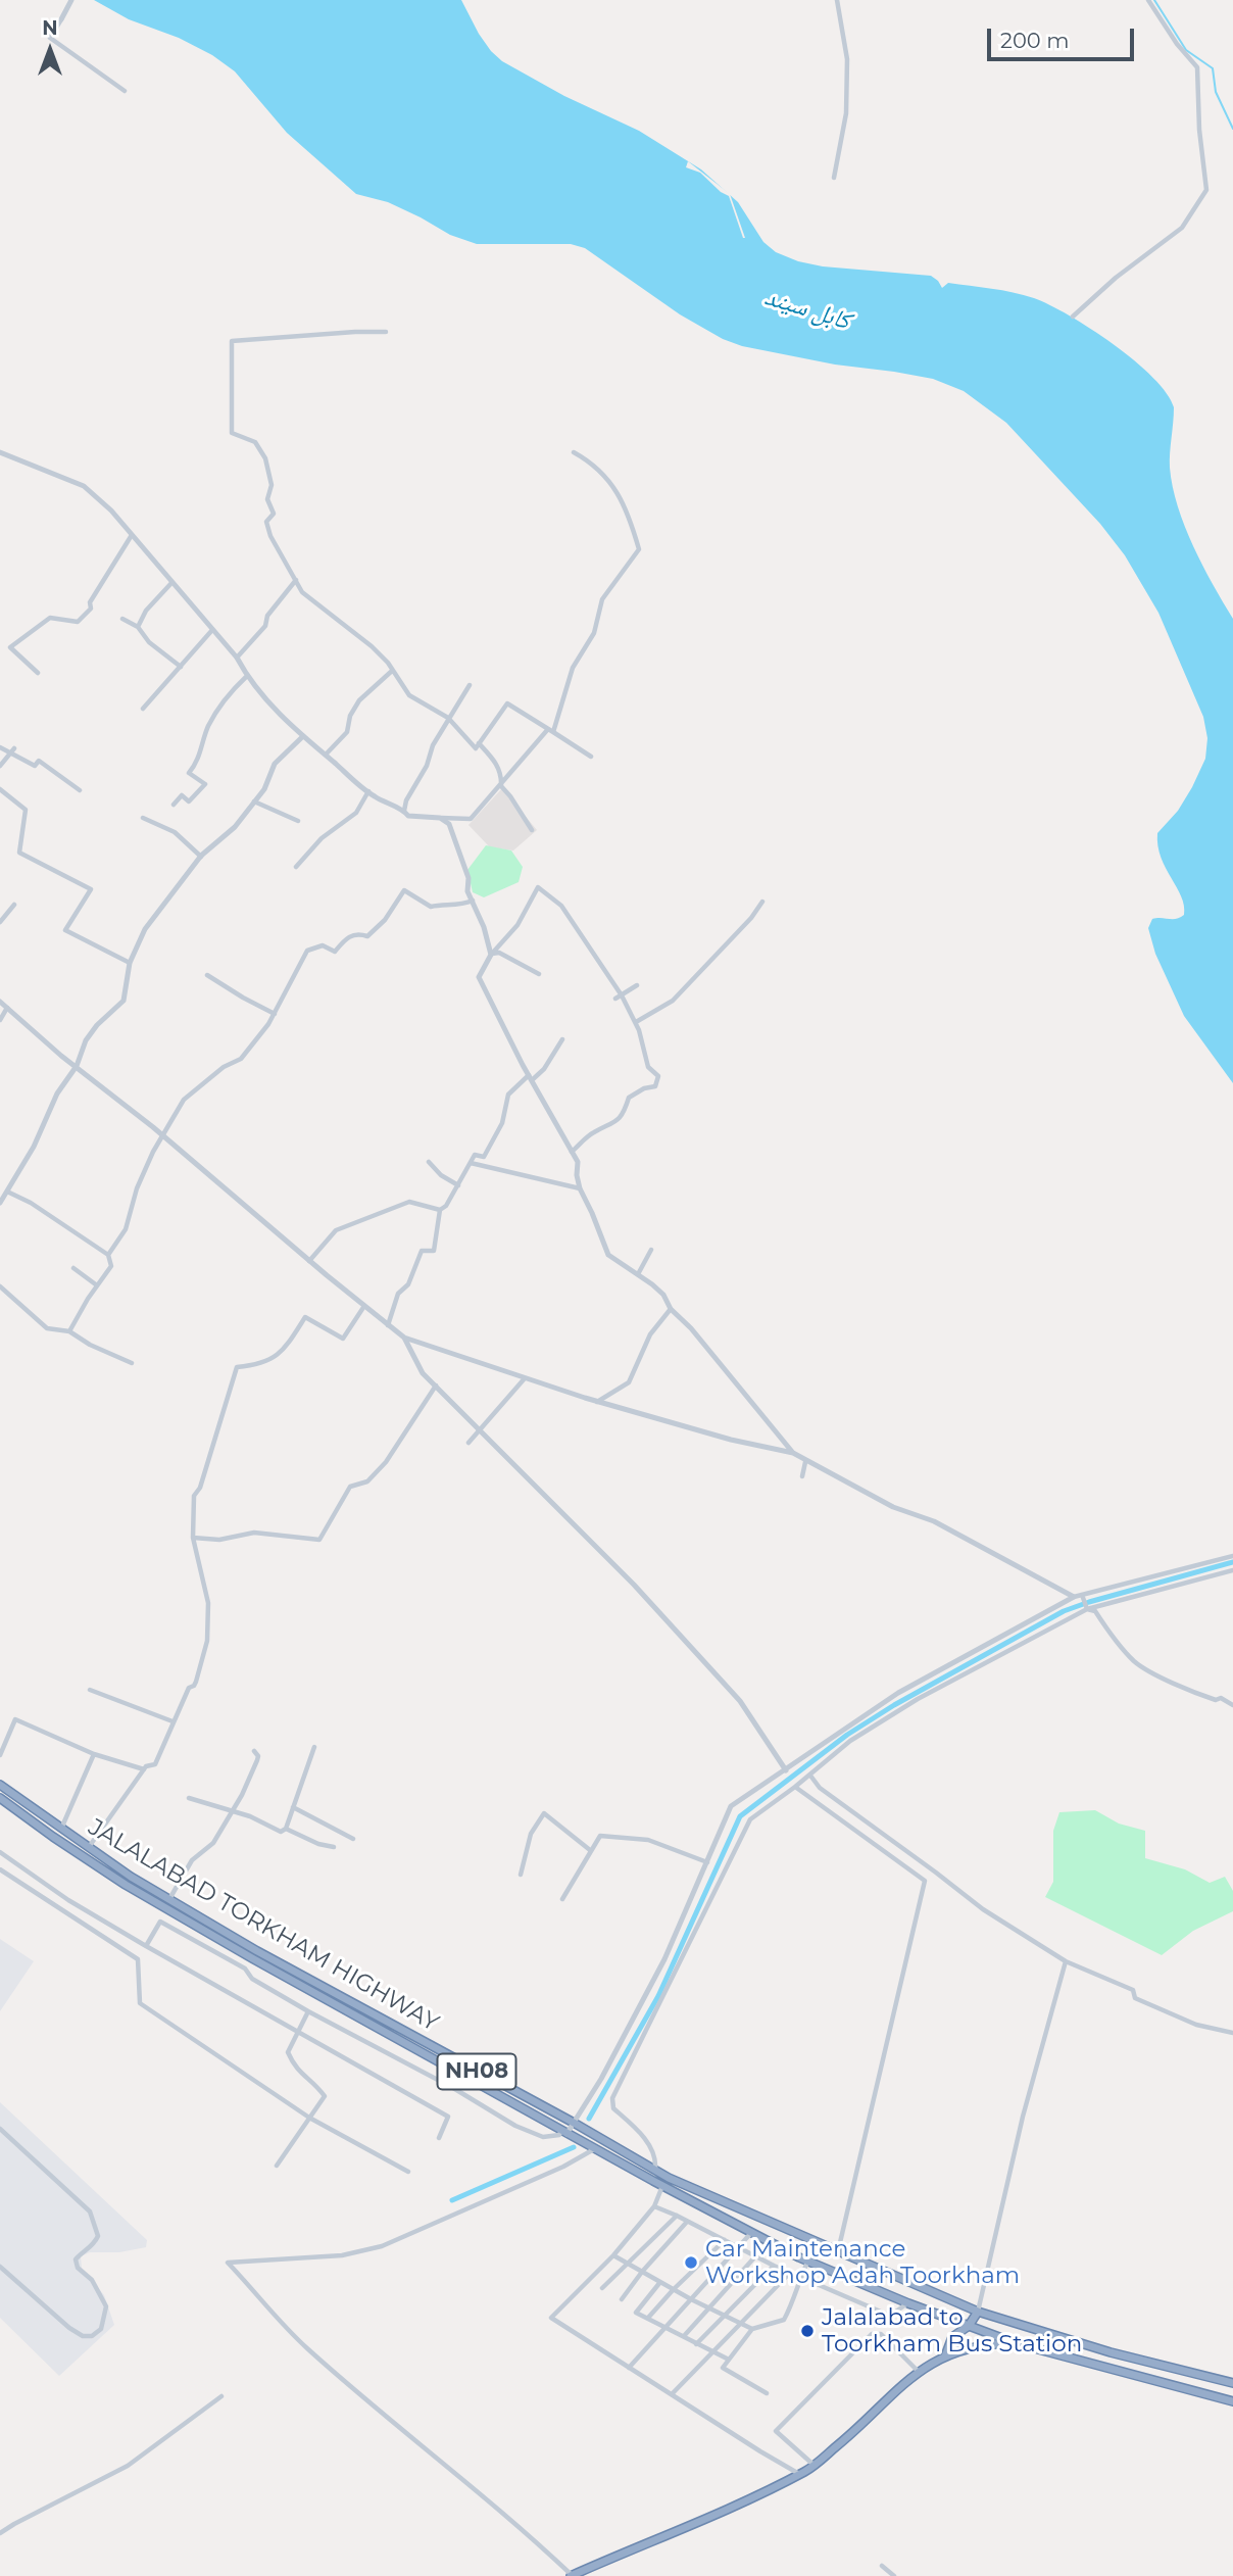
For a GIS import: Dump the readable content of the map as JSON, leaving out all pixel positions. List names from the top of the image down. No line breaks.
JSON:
{"streets":{"highway":["JALALABAD TORKHAM HIGHWAY","NH08"]},"crossings":[["JALALABAD TORKHAM HIGHWAY","NH08"]],"water":["کابل سيند"],"places":["Car Maintenance Workshop Adah Toorkham","Jalalabad to Toorkham Bus Station"],"scale_bar":"200 m","north":"top"}
